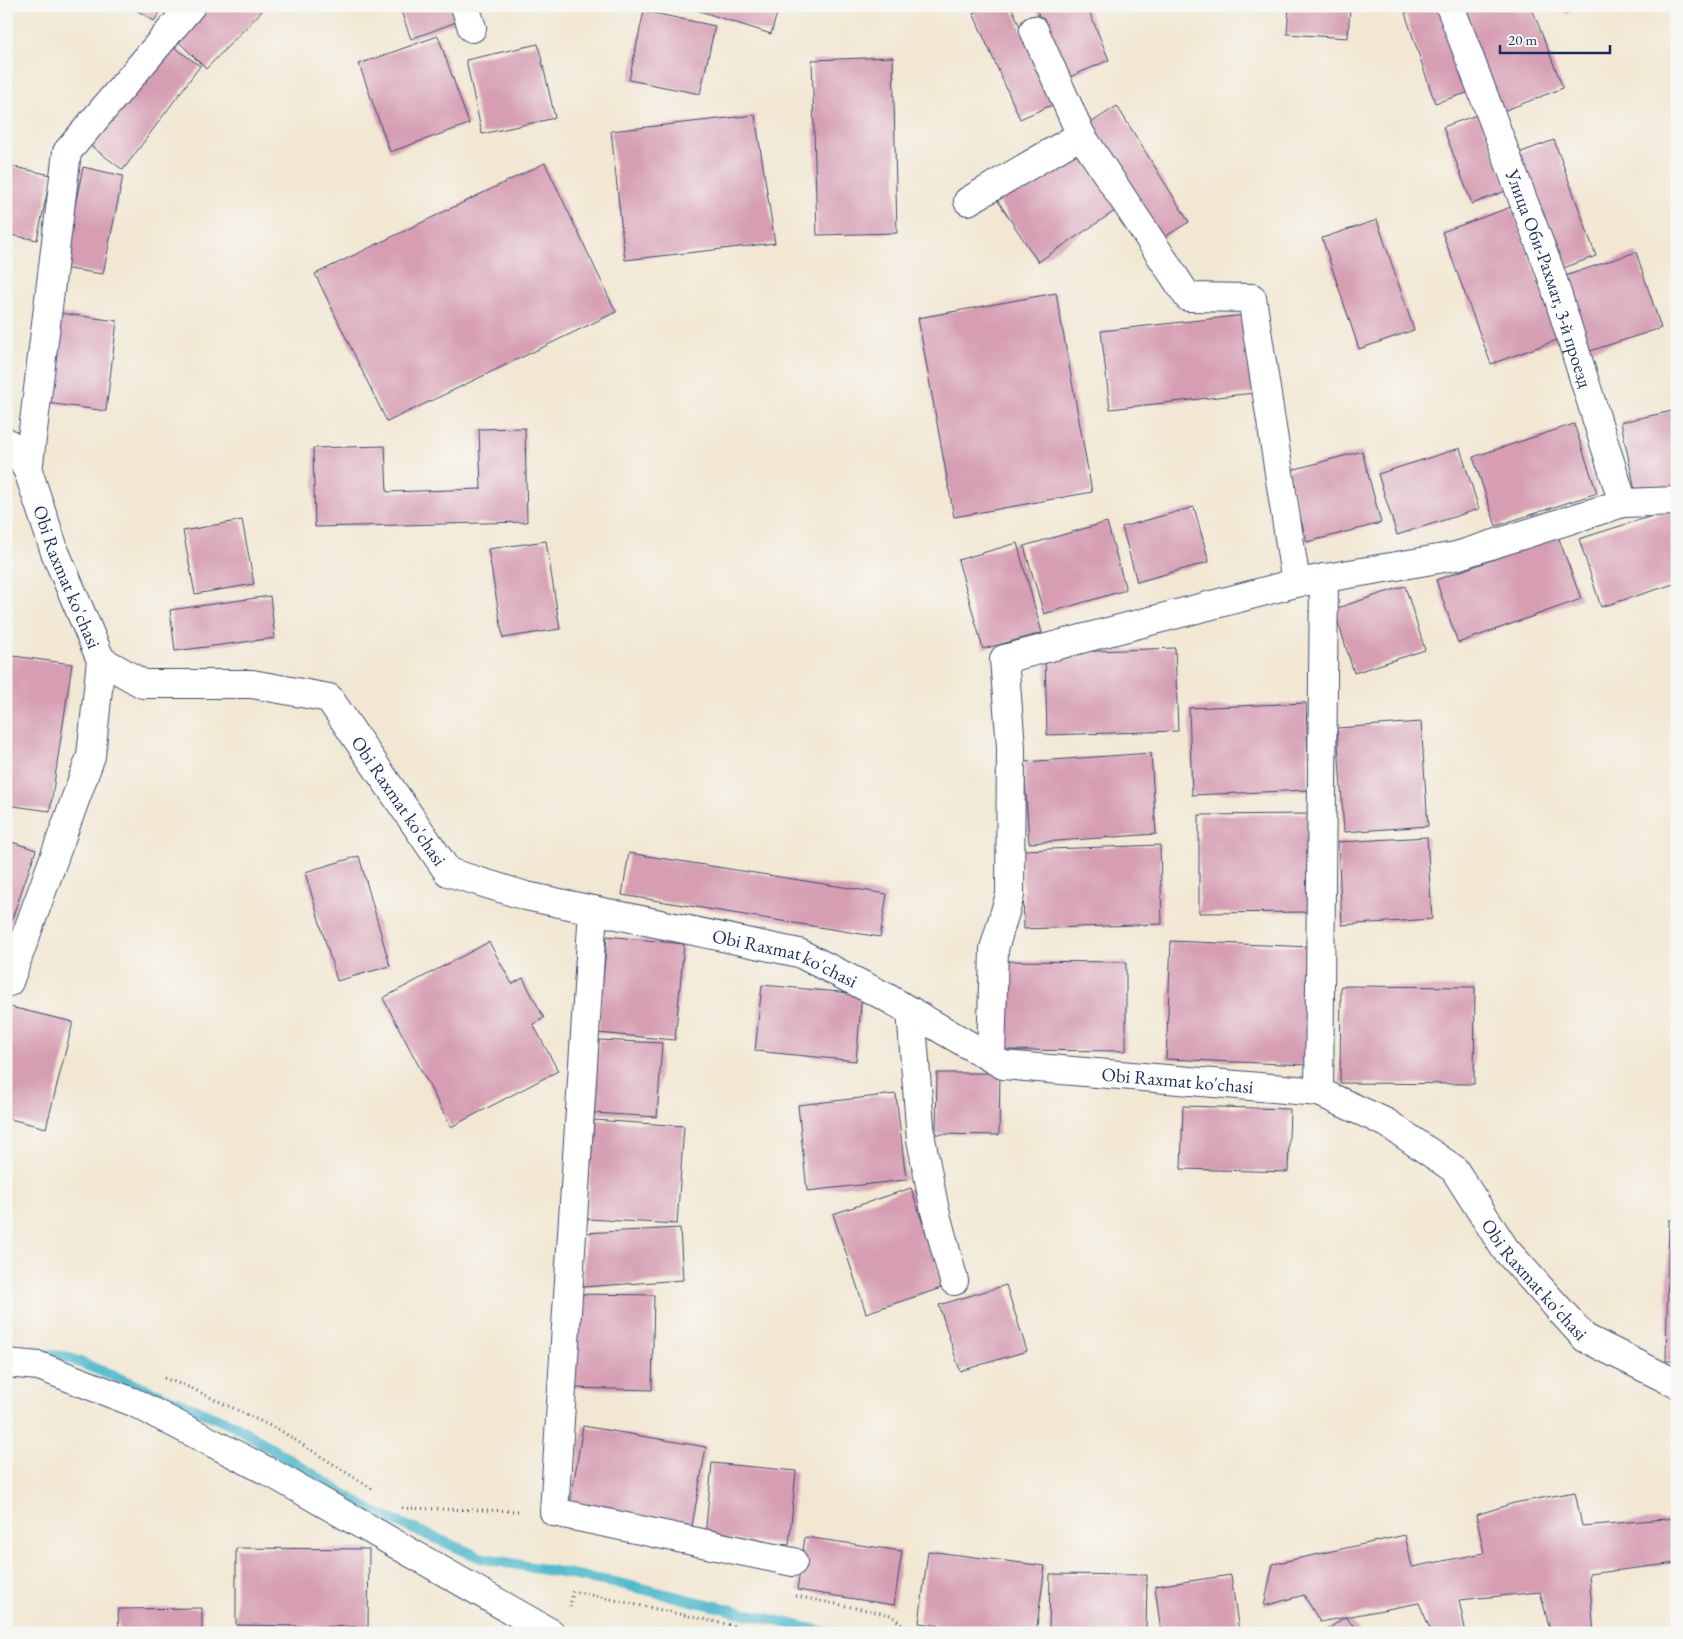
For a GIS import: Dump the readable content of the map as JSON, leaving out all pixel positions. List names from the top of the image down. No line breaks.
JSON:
{"streets":{"street":["Улица Оби-Рахмат, 3-й проезд","Obi Raxmat ko'chasi"]},"scale_bar":"20 m"}
